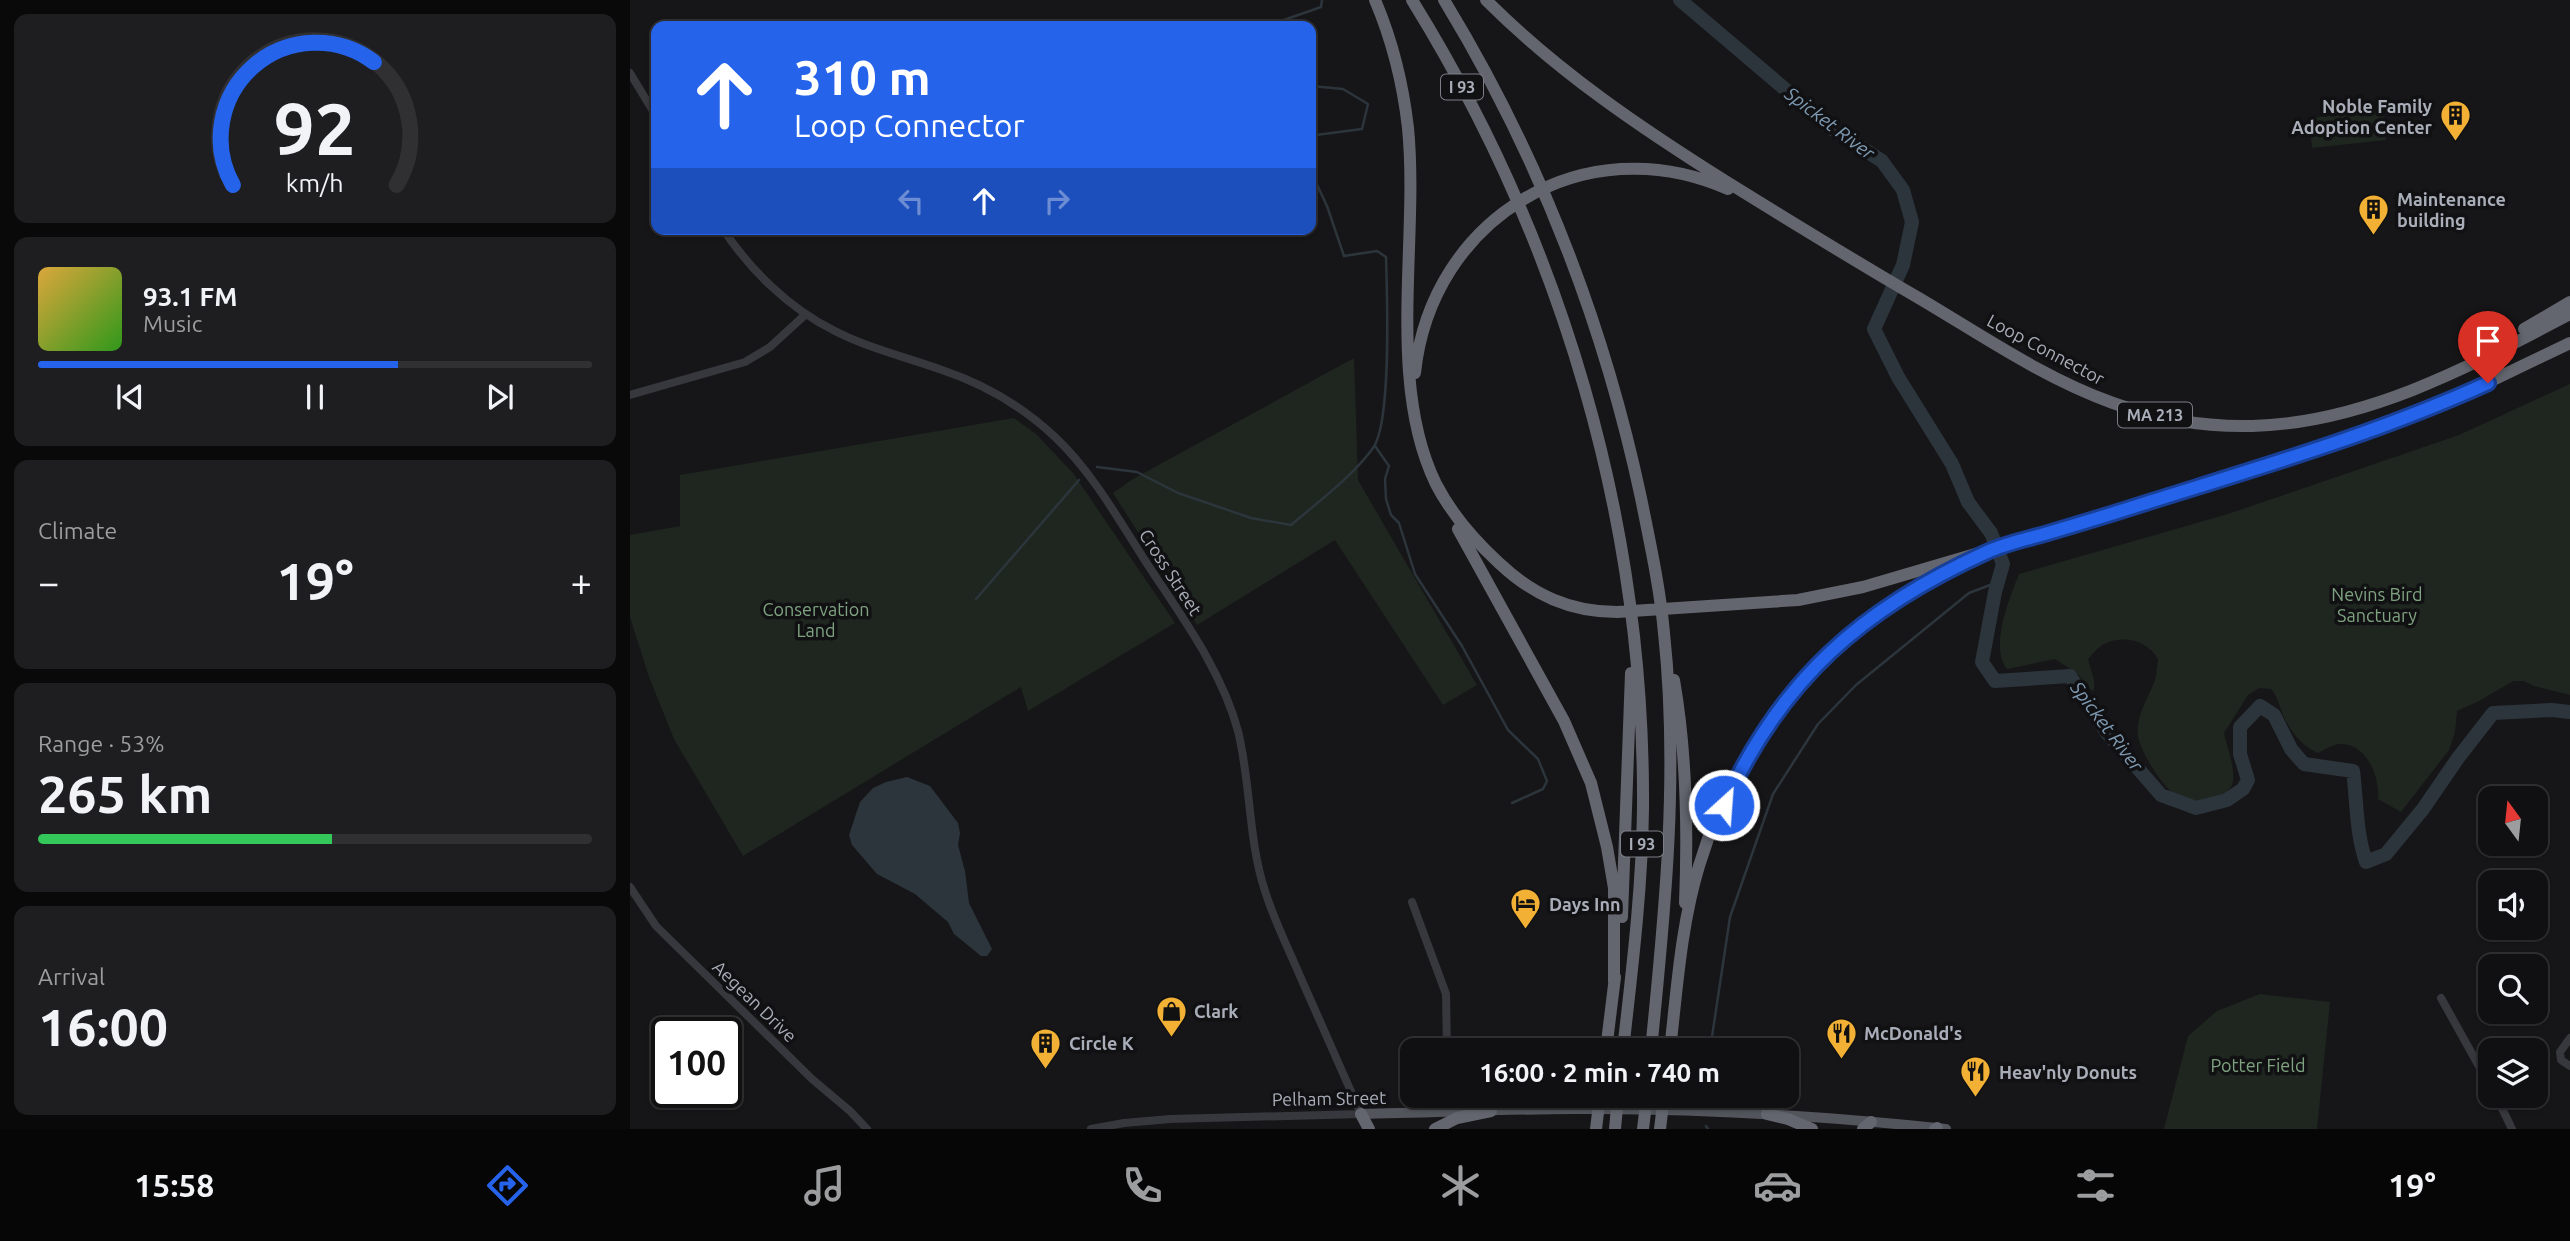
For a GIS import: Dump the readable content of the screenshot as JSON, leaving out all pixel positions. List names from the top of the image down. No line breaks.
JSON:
{"streets":{"highway":["I 93","Loop Connector","MA 213"],"main road":["Pelham Street"],"street":["Cross Street","Aegean Drive"]},"crossings":[["Cross Street","Pelham Street"]],"water":["Spicket River"],"parks":["Nevins Bird Sanctuary","Conservation Land","Potter Field"],"places":{"building":["Noble Family Adoption Center","Maintenance building","Circle K"],"hotel":["Days Inn"],"shop":["Clark"],"restaurant":["McDonald's","Heav'nly Donuts"]},"north":"top","page":{"turn":["310 m","Loop Connector"],"song":["93.1 FM","Music"],"tile":["Climate",["Range · 53%","265 km"],["Arrival","16:00"]],"heat":["−","19°","+"],"limit":"100","trip":"16:00 · 2 min · 740 m","tabs":["15:58","19°"],"gauge":["92","km/h"]}}
